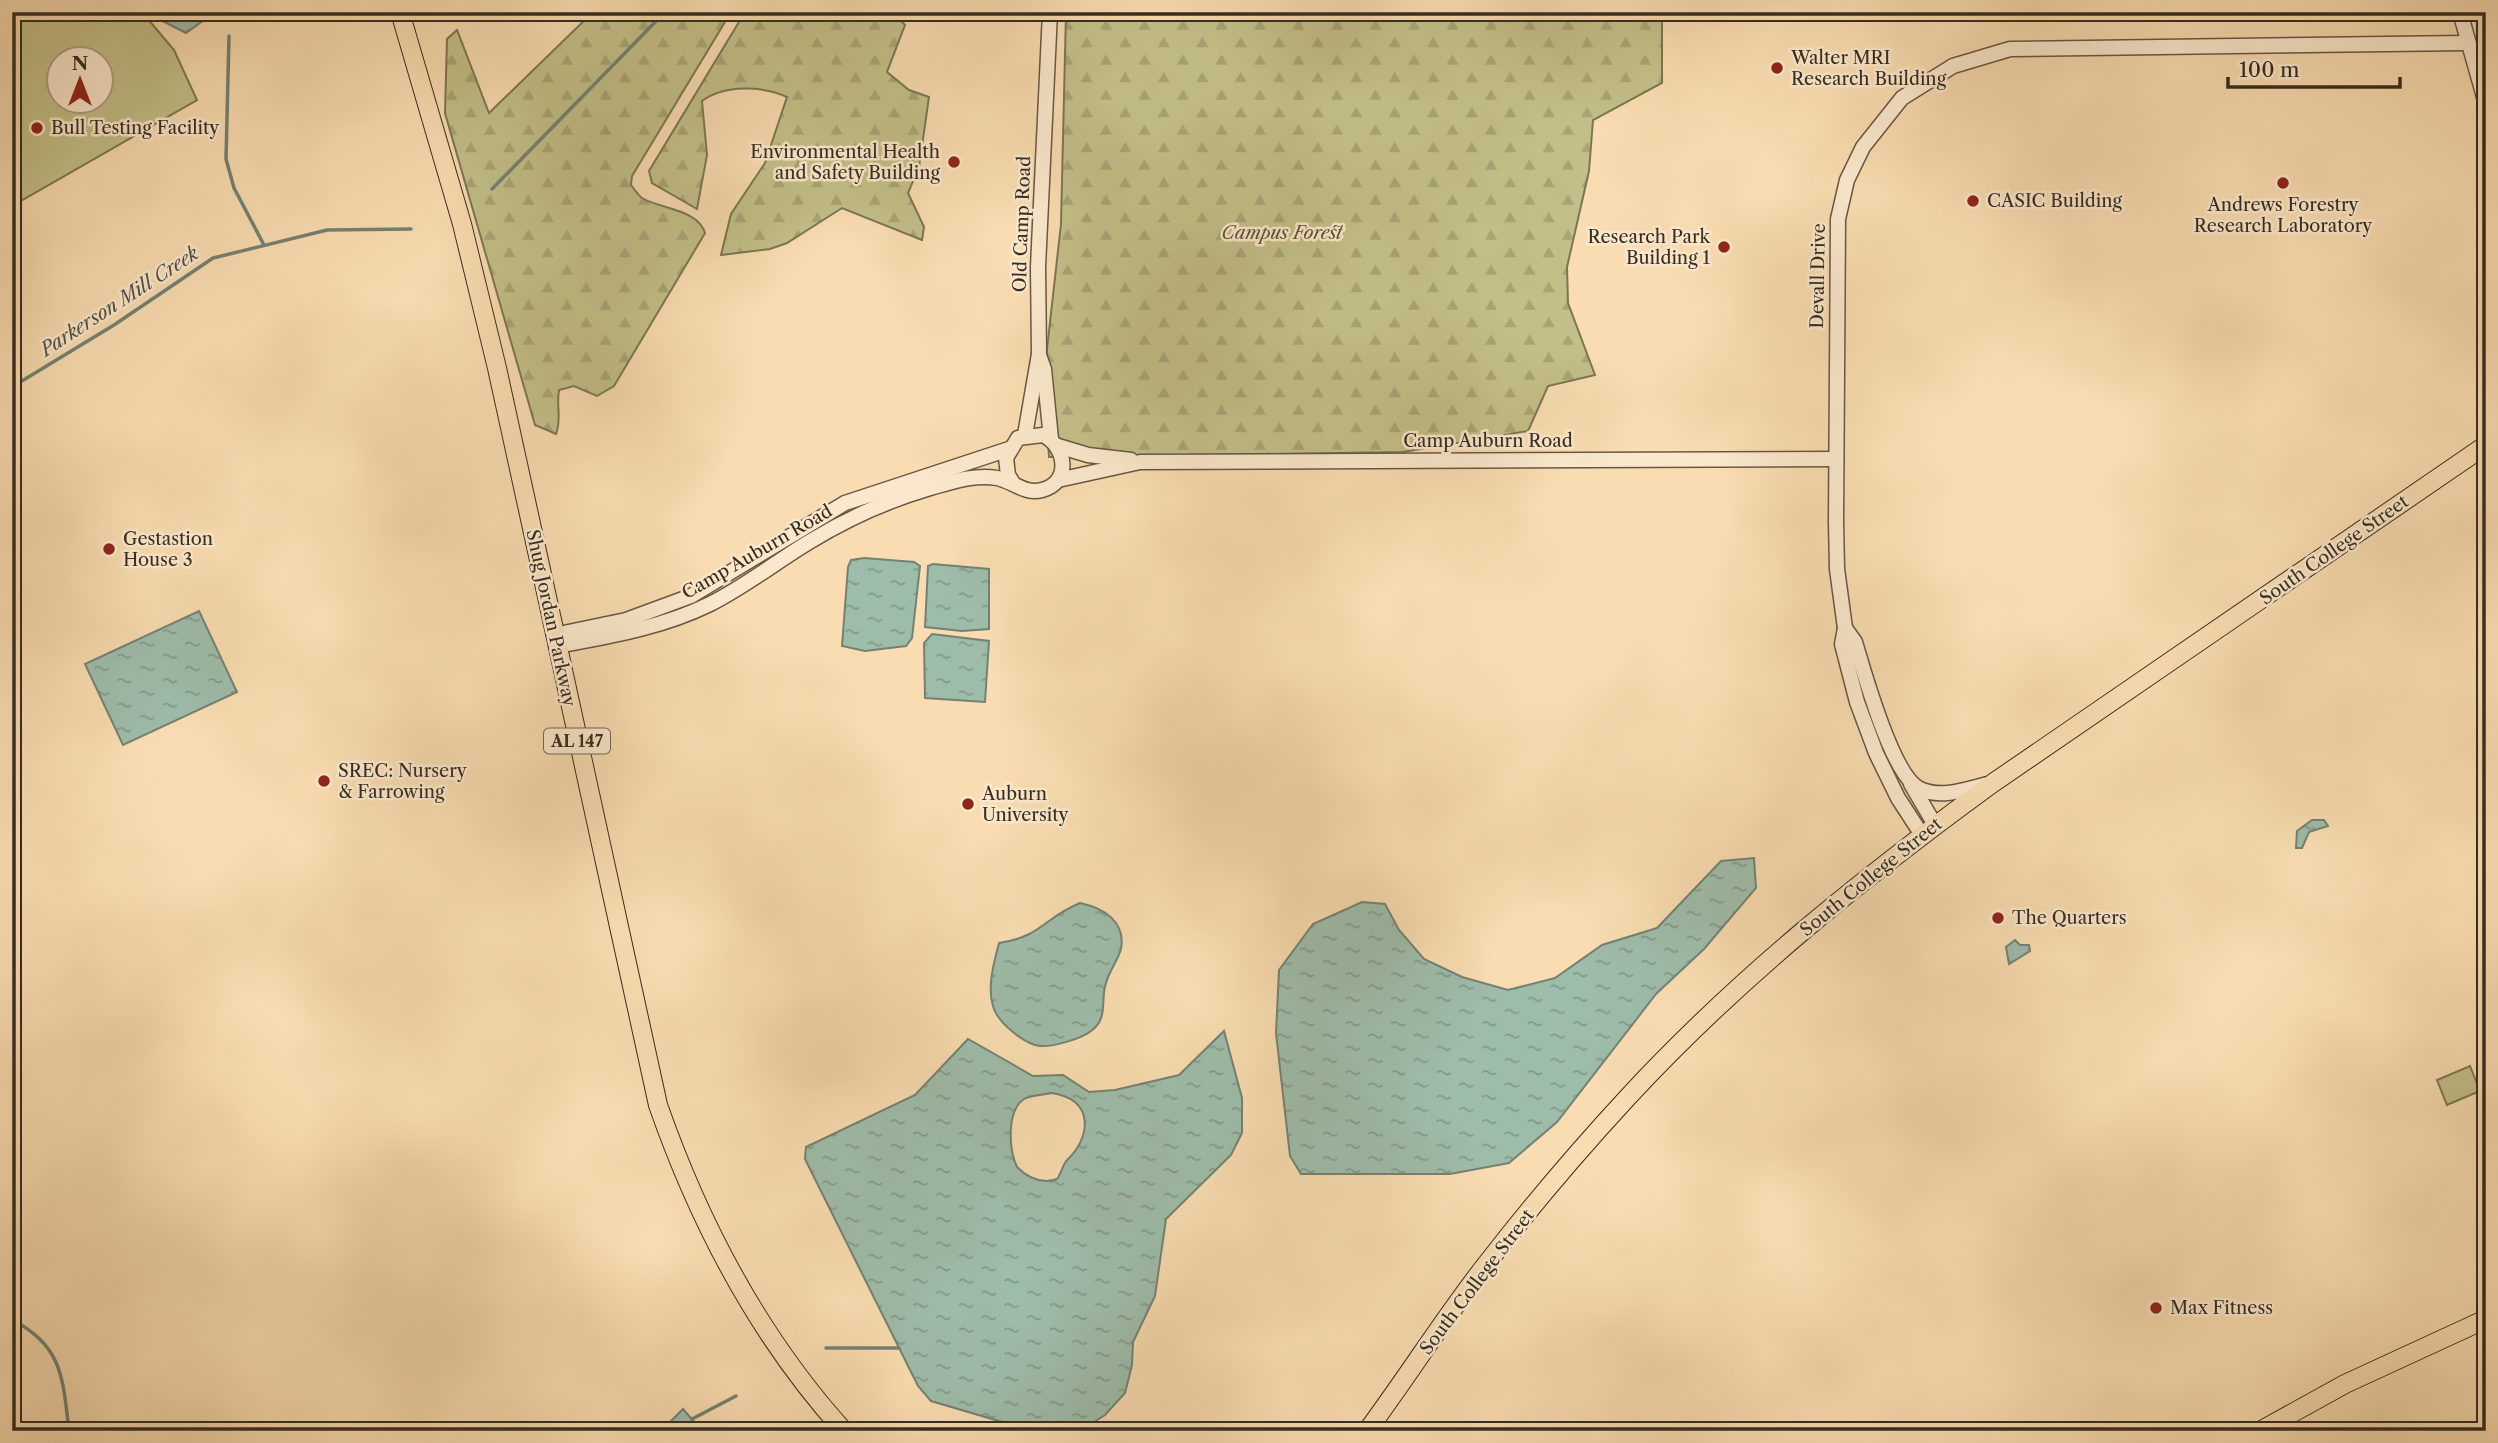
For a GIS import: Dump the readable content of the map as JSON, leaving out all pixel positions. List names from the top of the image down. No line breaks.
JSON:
{"streets":{"main road":["South College Street","Shug Jordan Parkway","AL 147"],"street":["Old Camp Road","Devall Drive","Camp Auburn Road"]},"crossings":[["Old Camp Road","Camp Auburn Road"],["Devall Drive","Camp Auburn Road"],["Camp Auburn Road","Shug Jordan Parkway"]],"water":["Parkerson Mill Creek"],"parks":["Campus Forest"],"places":["Walter MRI Research Building","Bull Testing Facility","Environmental Health and Safety Building","Andrews Forestry Research Laboratory","CASIC Building","Research Park Building 1","Gestastion House 3","SREC: Nursery & Farrowing","Auburn University","The Quarters","Max Fitness"],"scale_bar":"100 m","north":"top"}
